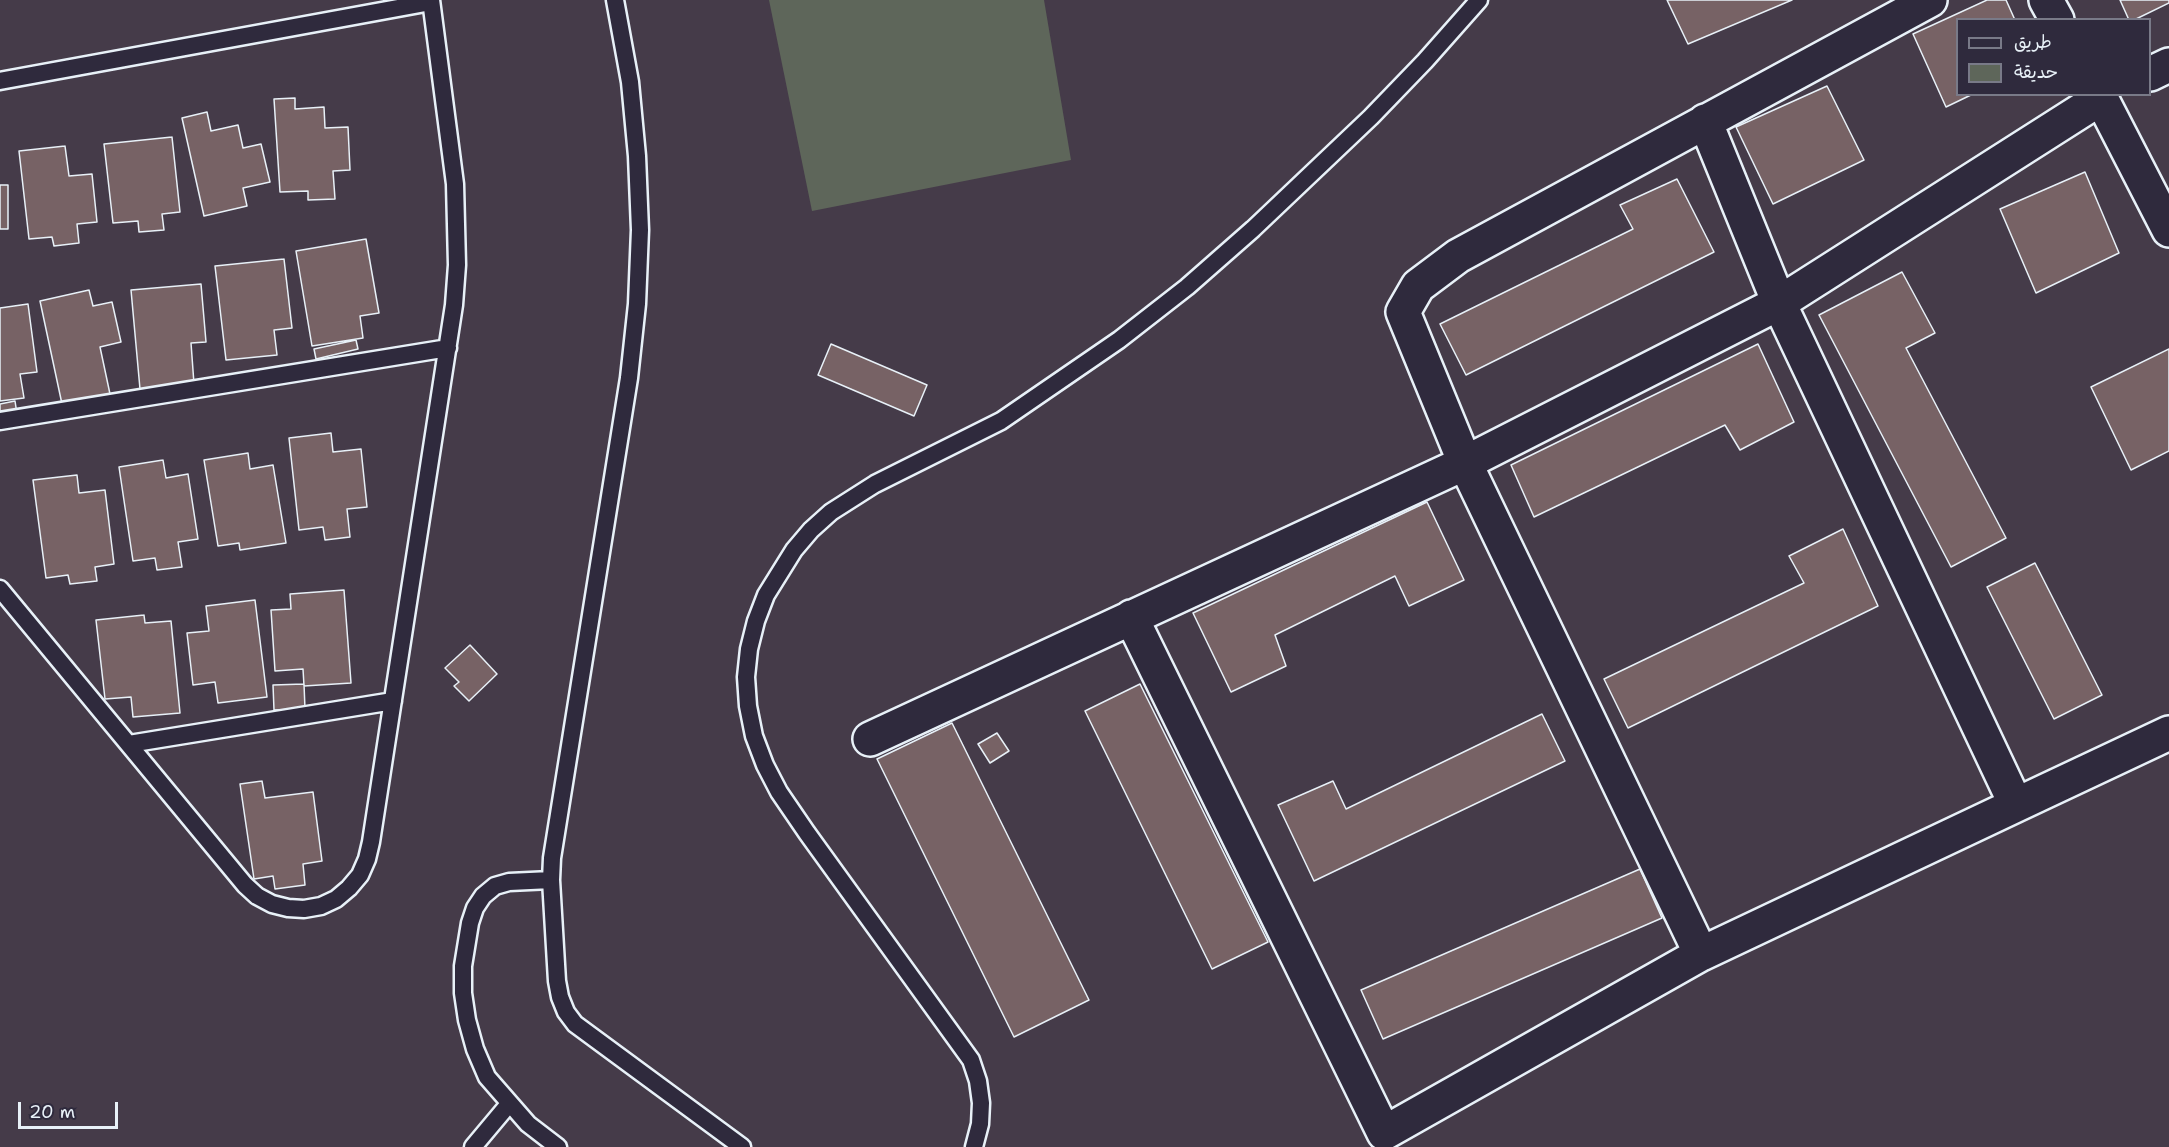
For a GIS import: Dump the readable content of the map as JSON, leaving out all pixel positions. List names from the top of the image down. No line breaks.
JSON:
{"legend":["طريق","حديقة"],"scale_bar":"20 m"}
